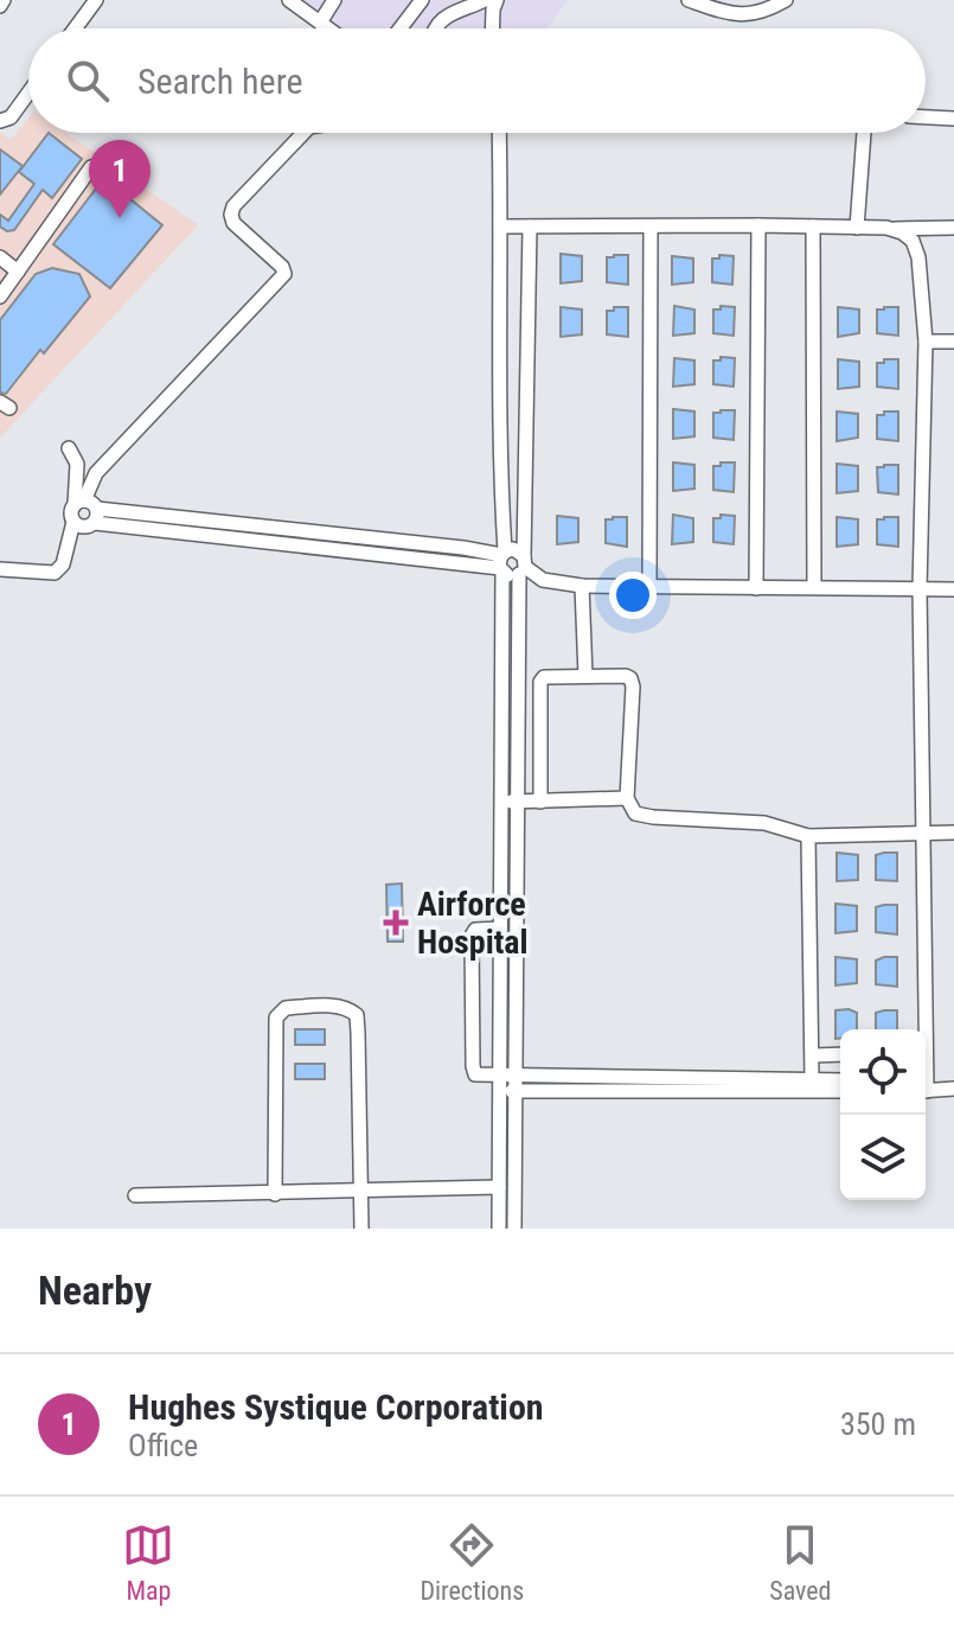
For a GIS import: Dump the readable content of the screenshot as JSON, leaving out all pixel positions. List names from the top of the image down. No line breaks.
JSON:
{"places":{"health":["Airforce Hospital"]},"page":{"search":"Search here","pins":"1","heading":"Nearby","list":[{"mark":"1","name":"Hughes Systique Corporation","note":"Office","value":"350 m"}],"nav":["Map","Directions","Saved"]}}
